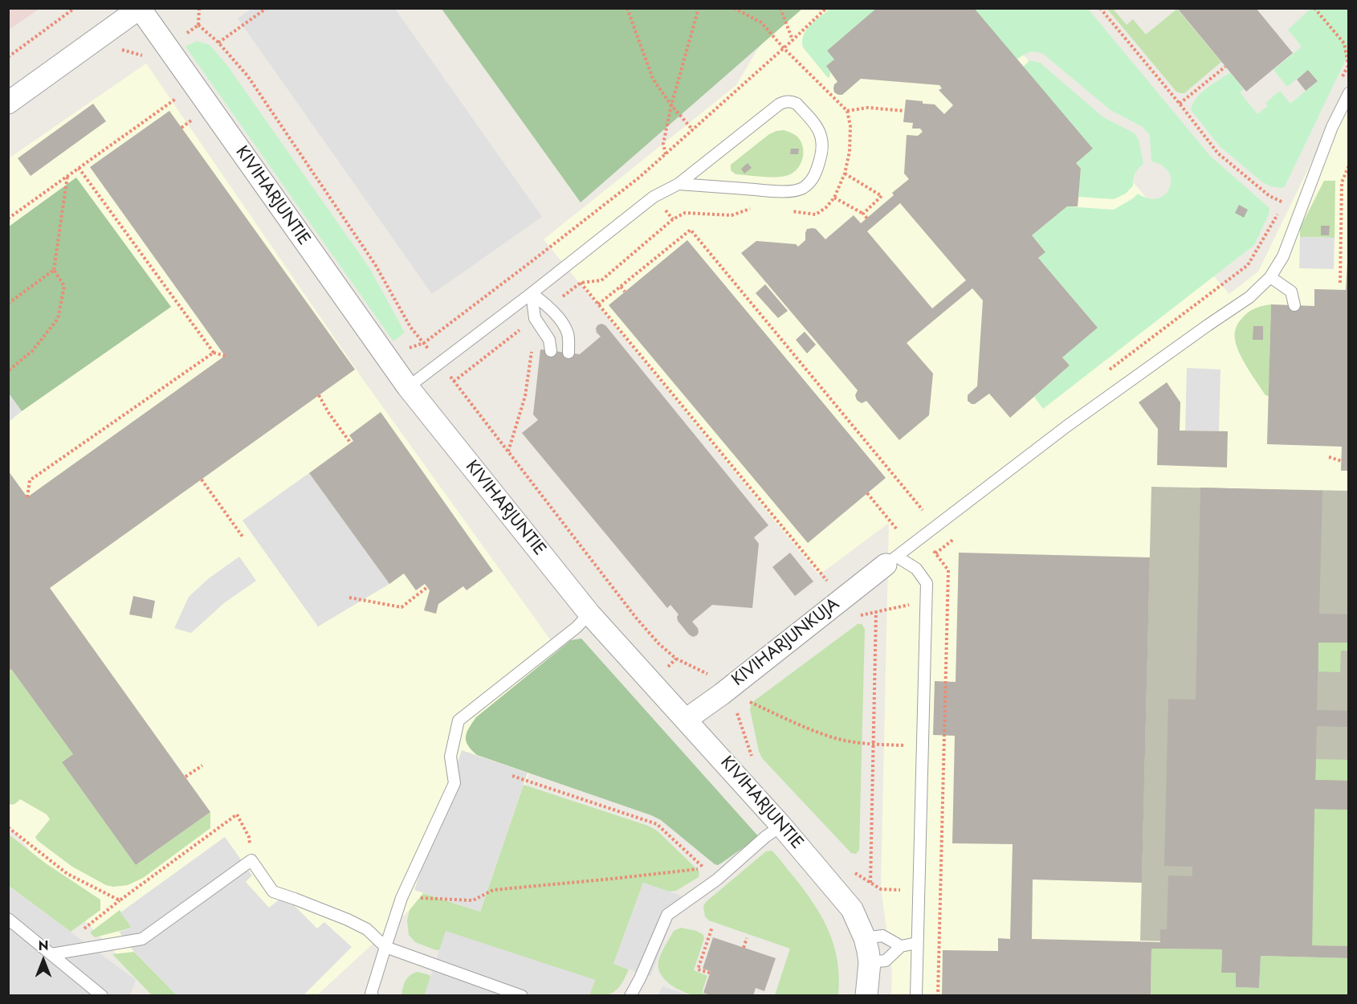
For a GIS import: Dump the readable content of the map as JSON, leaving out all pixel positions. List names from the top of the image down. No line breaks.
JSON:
{"streets":{"street":["KIVIHARJUNTIE","KIVIHARJUNKUJA"]},"crossings":[["KIVIHARJUNTIE","KIVIHARJUNKUJA"]],"north":"top"}
